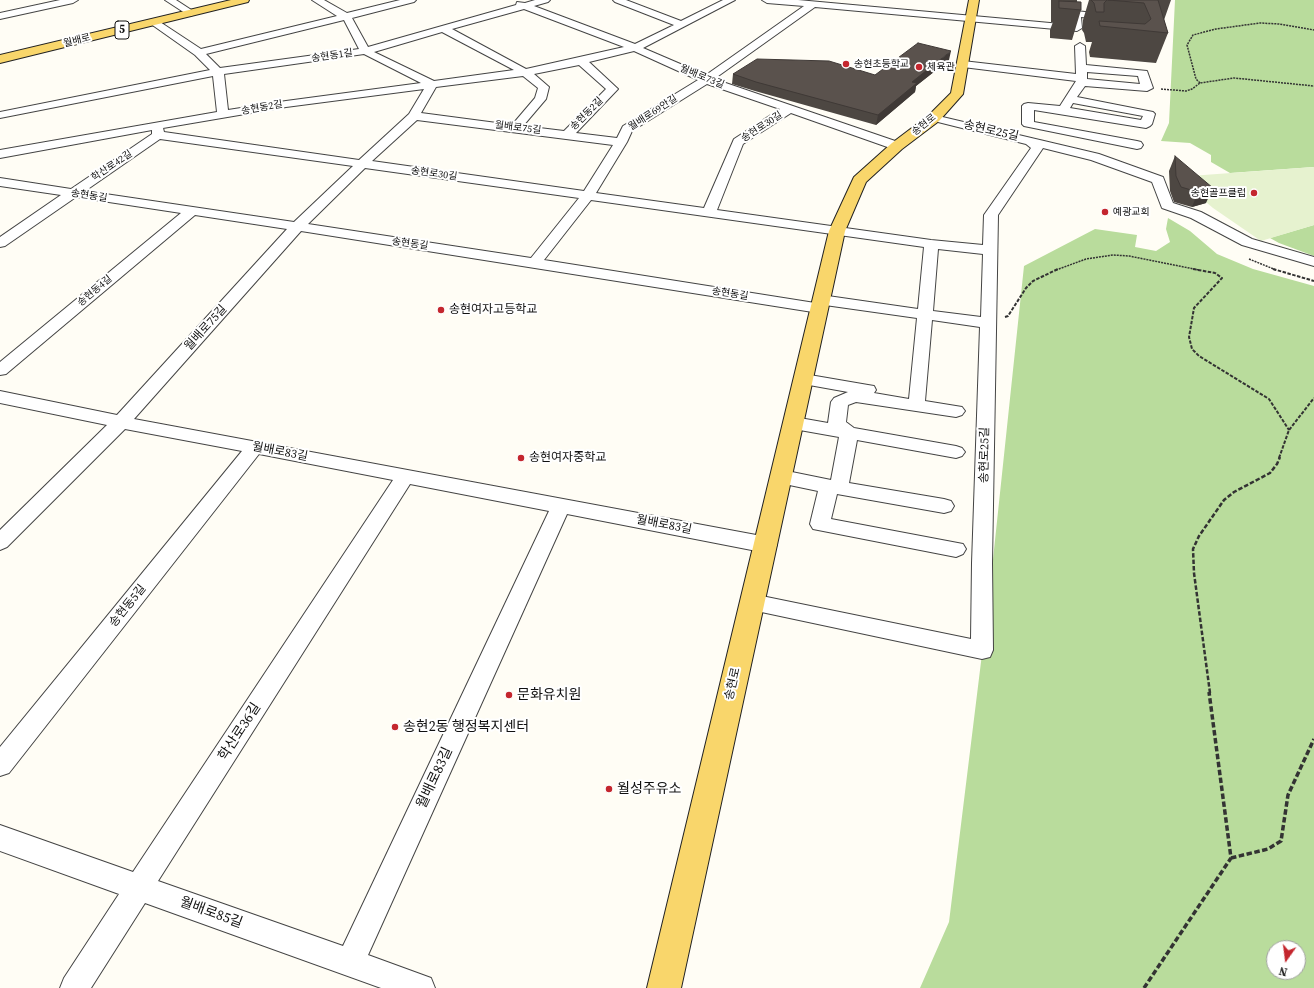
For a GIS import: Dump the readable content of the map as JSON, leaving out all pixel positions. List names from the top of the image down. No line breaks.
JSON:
{"streets":{"main road":["5","월배로","송현로"],"street":["송현동1길","월배로73길","송현동2길","월배로69안길","송현로30길","월배로75길","송현로25길","학산로42길","송현동길","송현동4길","월배로83길","송현동5길","학산로36길","월배로85길"]},"crossings":[["송현동1길","월배로73길"],["월배로73길","송현동2길"],["월배로73길","월배로69안길"],["월배로73길","송현로"],["월배로73길","송현로30길"],["송현동2길","송현로30길"],["송현동2길","월배로75길"],["송현동2길","학산로42길"],["월배로69안길","송현로30길"],["월배로69안길","월배로75길"],["월배로69안길","송현동길"],["송현로","송현로30길"],["송현로","송현로25길"],["송현로","송현동길"],["송현로","월배로83길"],["송현로30길","월배로75길"],["송현로30길","학산로42길"],["월배로75길","송현동길"],["월배로75길","월배로83길"],["송현로25길","송현동길"],["학산로42길","송현동길"],["송현동길","송현동4길"],["월배로83길","송현동5길"],["월배로83길","학산로36길"],["월배로83길","월배로85길"],["학산로36길","월배로85길"]],"places":["송현초등학교","체육관","송현골프클럽","예광교회","송현여자고등학교","송현여자중학교","문화유치원","송현2동 행정복지센터","월성주유소"],"north":"bottom"}
